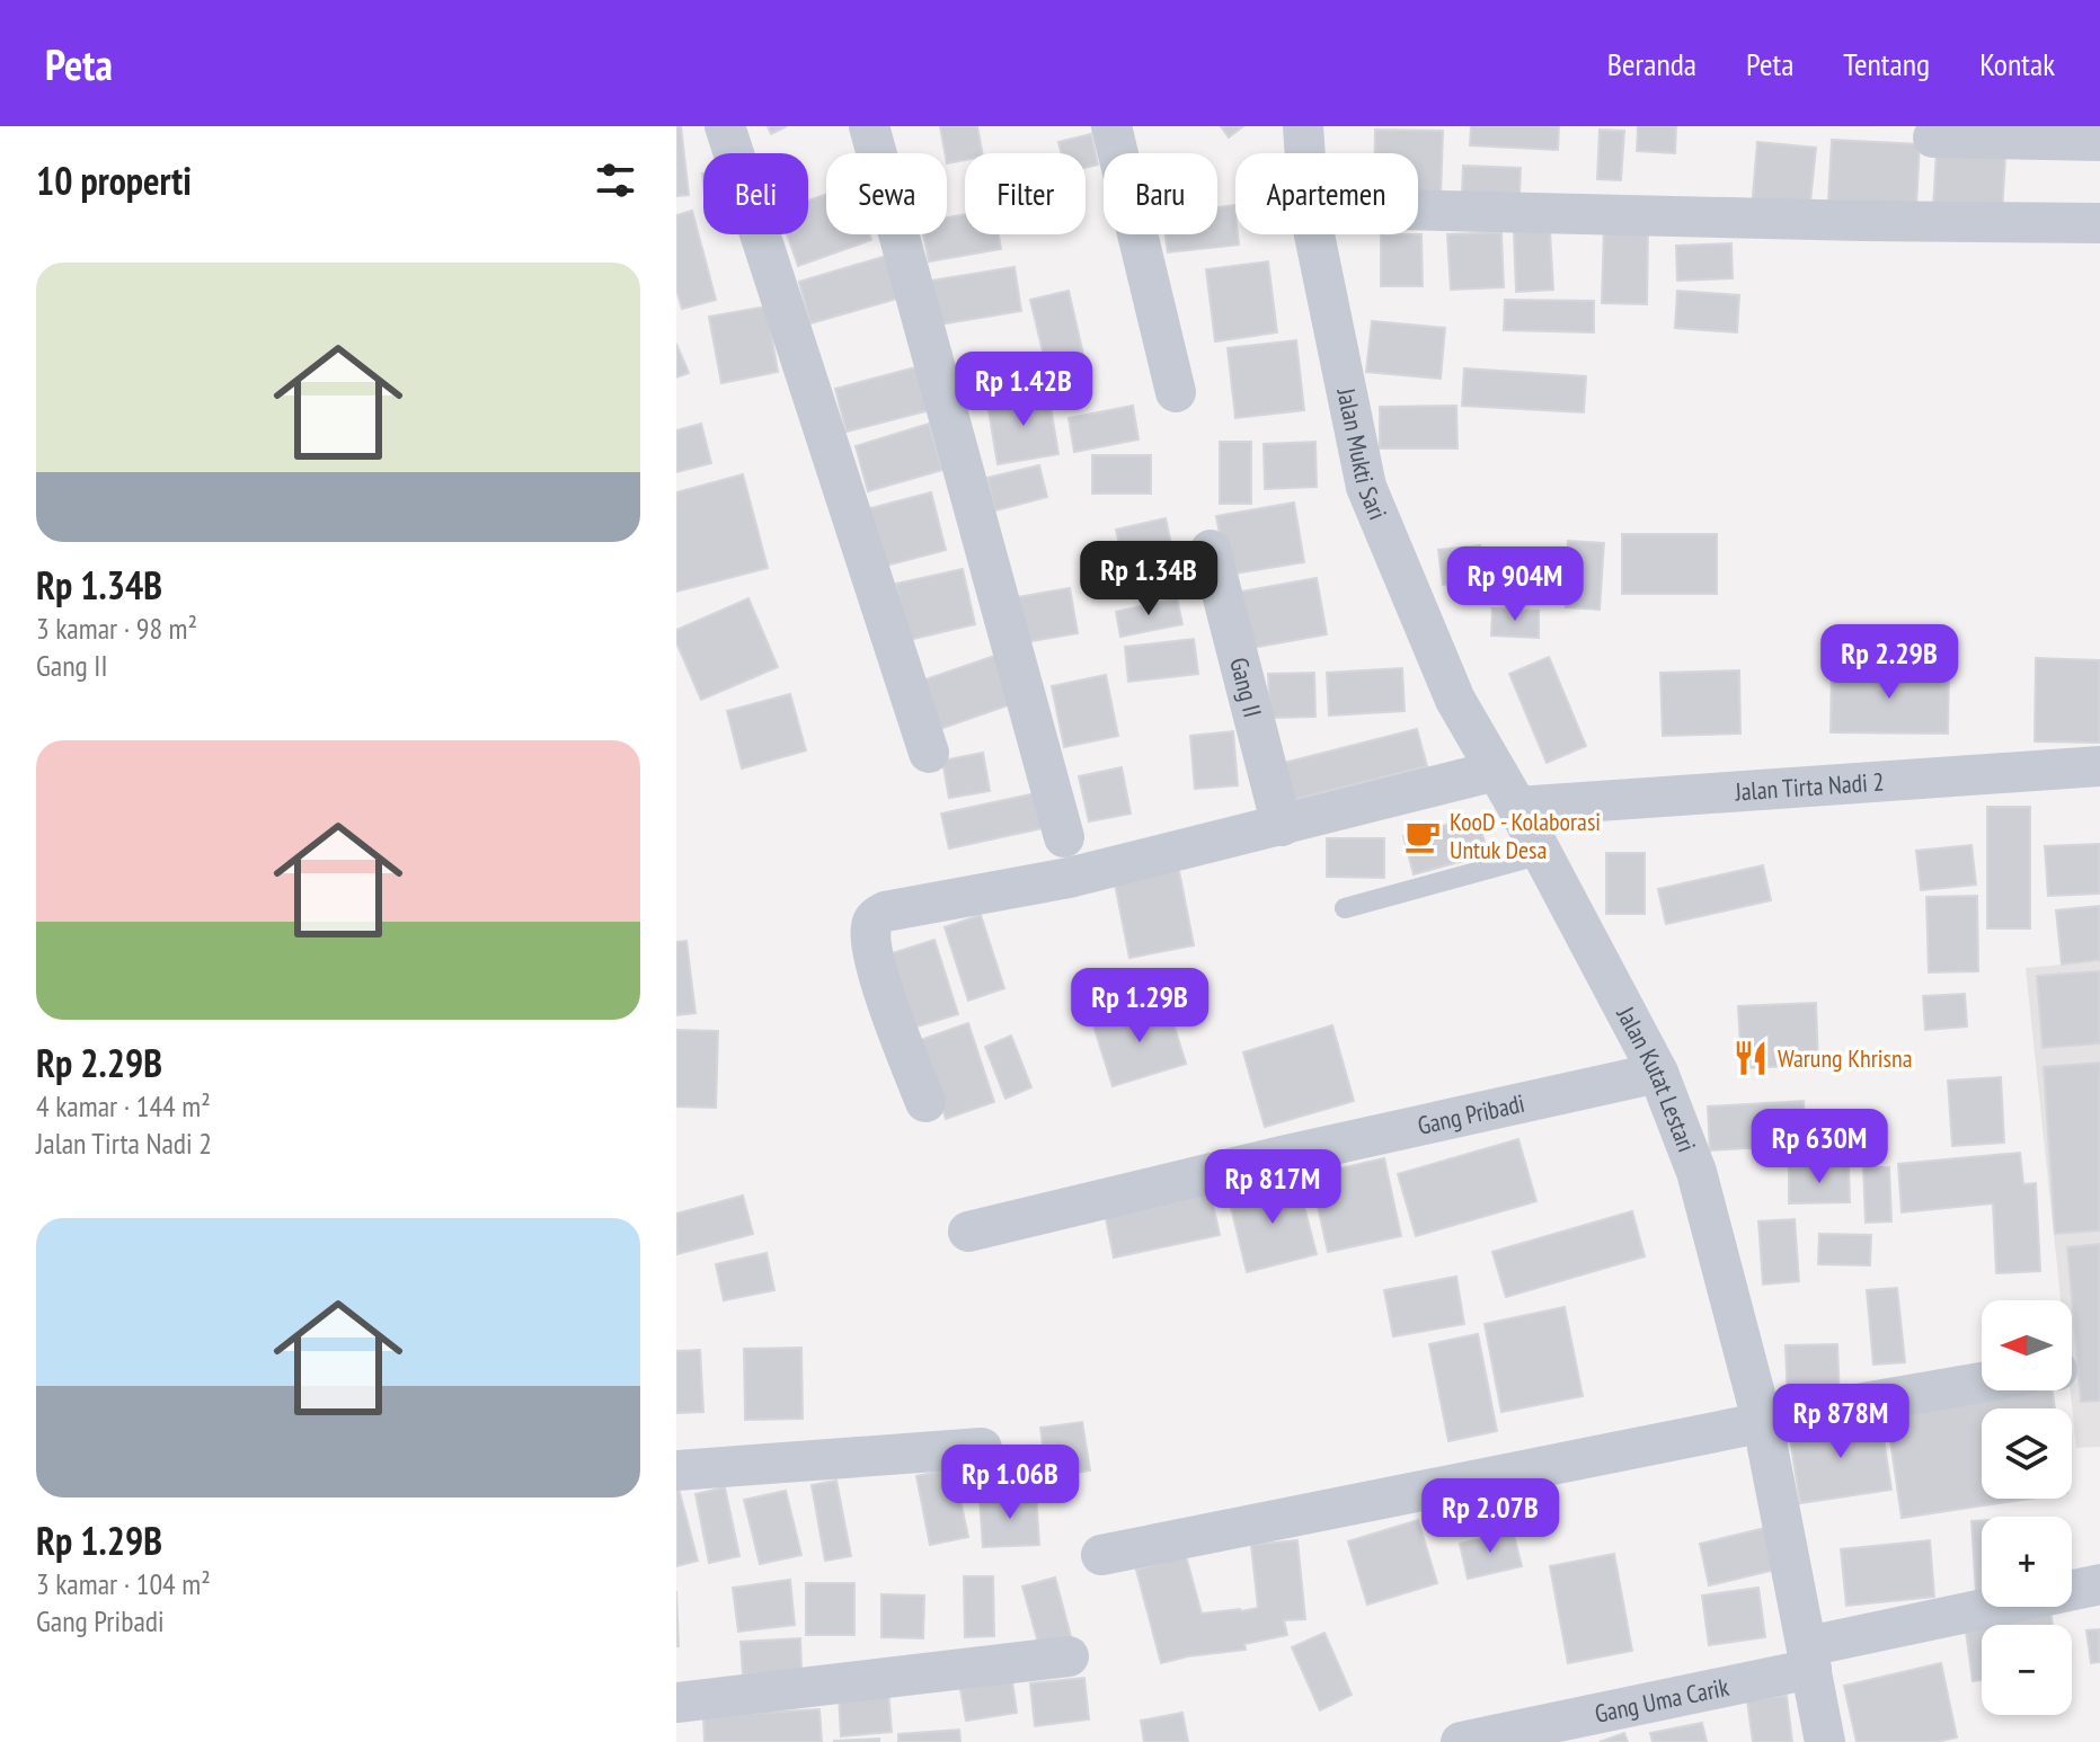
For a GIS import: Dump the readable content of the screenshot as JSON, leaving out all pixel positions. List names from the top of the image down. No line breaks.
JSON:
{"streets":{"street":["Jalan Mukti Sari","Gang II","Jalan Tirta Nadi 2","Jalan Kutat Lestari","Gang Pribadi","Gang Uma Carik"]},"crossings":[["Jalan Mukti Sari","Jalan Tirta Nadi 2"],["Jalan Mukti Sari","Jalan Kutat Lestari"],["Jalan Tirta Nadi 2","Jalan Kutat Lestari"],["Jalan Kutat Lestari","Gang Pribadi"],["Jalan Kutat Lestari","Gang Uma Carik"]],"places":{"cafe":["KooD - Kolaborasi Untuk Desa"],"restaurant":["Warung Khrisna"]},"north":"left","page":{"header":"Peta","nav":["Beranda","Peta","Tentang","Kontak"],"heading":"10 properti","chip":["Beli","Sewa","Filter","Baru","Apartemen"],"list":[{"name":"Rp 1.34B","note":"3 kamar · 98 m² · Gang II"},{"name":"Rp 2.29B","note":"4 kamar · 144 m² · Jalan Tirta Nadi 2"},{"name":"Rp 1.29B","note":"3 kamar · 104 m² · Gang Pribadi"}],"price":["Rp 1.42B","Rp 1.34B","Rp 904M","Rp 2.29B","Rp 1.29B","Rp 630M","Rp 817M","Rp 878M","Rp 1.06B","Rp 2.07B"],"map_buttons":["+","−"]}}
